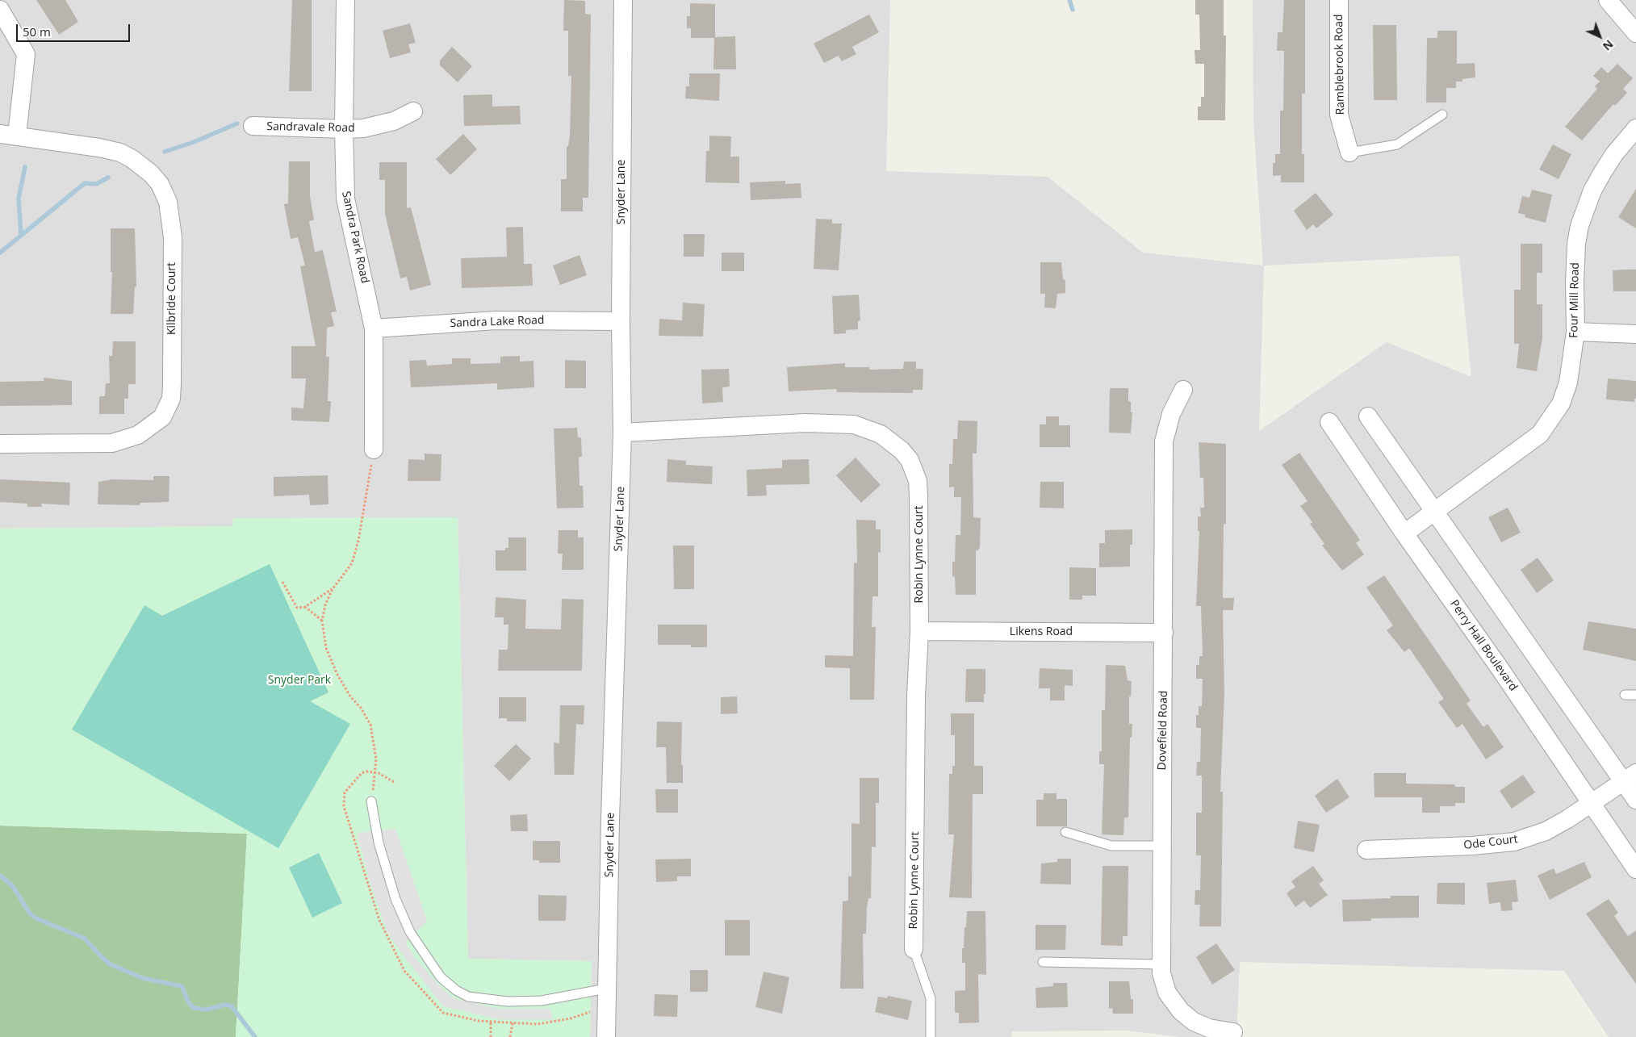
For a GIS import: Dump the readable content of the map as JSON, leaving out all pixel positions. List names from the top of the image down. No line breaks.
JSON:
{"streets":{"street":["Ramblebrook Road","Sandravale Road","Snyder Lane","Sandra Park Road","Kilbride Court","Four Mill Road","Sandra Lake Road","Robin Lynne Court","Likens Road","Perry Hall Boulevard","Dovefield Road","Ode Court"]},"crossings":[["Sandravale Road","Sandra Park Road"],["Snyder Lane","Sandra Lake Road"],["Snyder Lane","Robin Lynne Court"],["Sandra Park Road","Sandra Lake Road"],["Four Mill Road","Perry Hall Boulevard"],["Robin Lynne Court","Likens Road"],["Likens Road","Dovefield Road"],["Perry Hall Boulevard","Ode Court"]],"parks":["Snyder Park"],"scale_bar":"50 m","north":"bottom right"}
